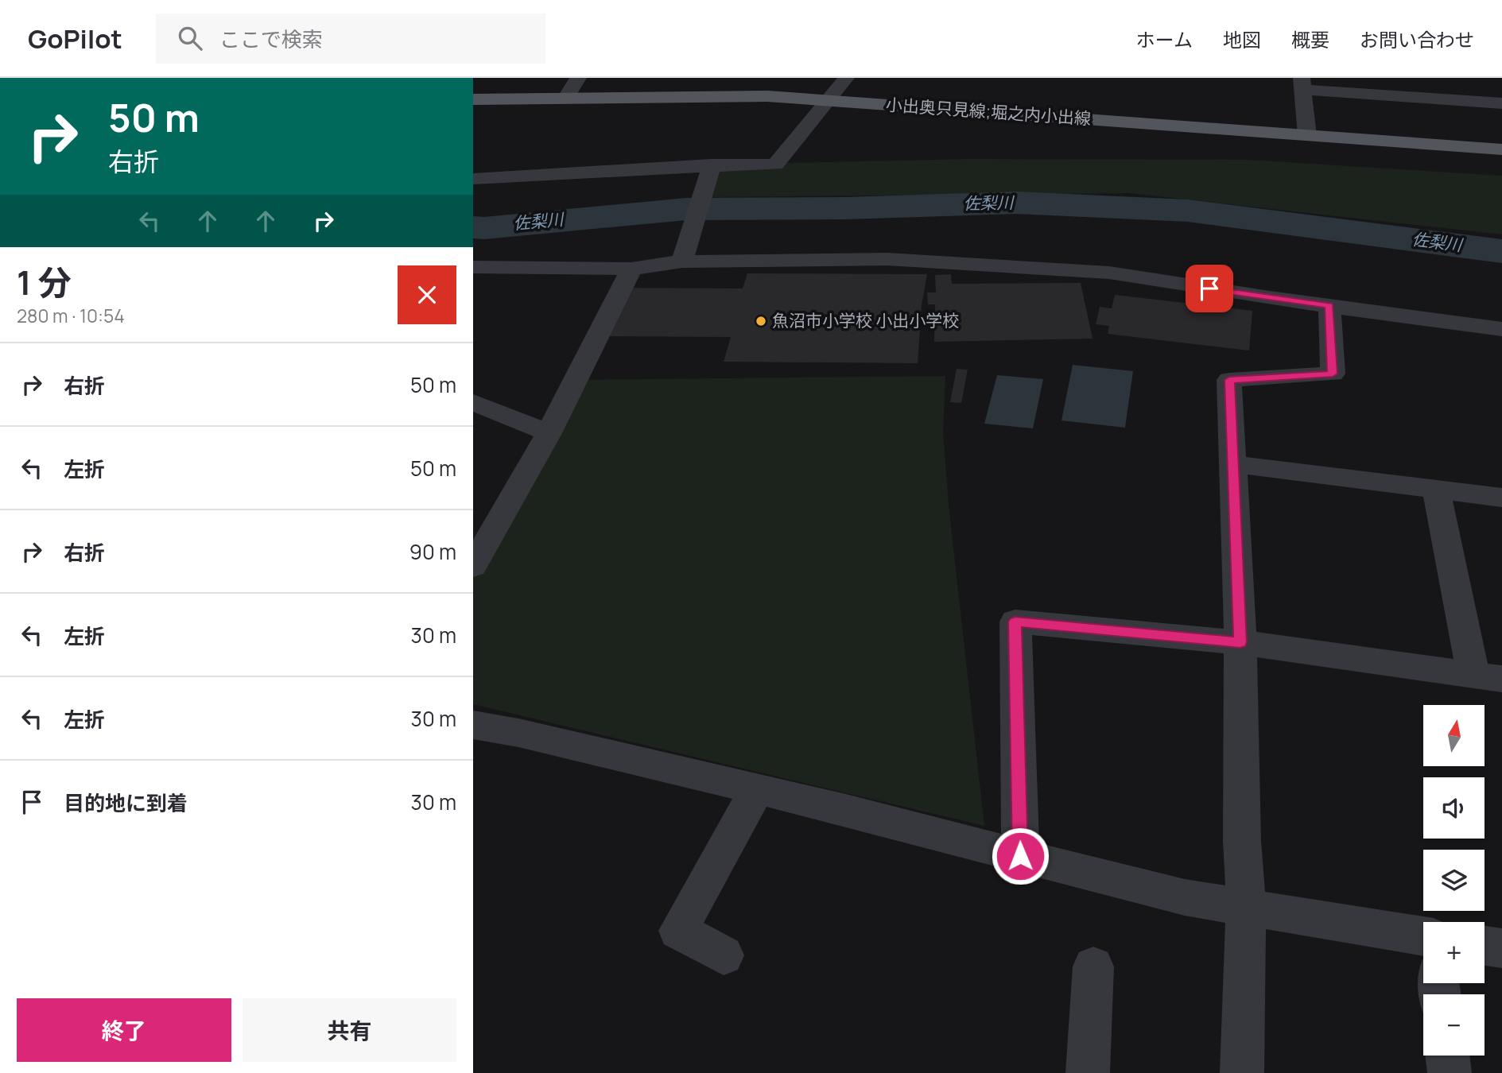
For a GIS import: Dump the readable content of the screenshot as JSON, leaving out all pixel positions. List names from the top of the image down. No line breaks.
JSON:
{"streets":{"main road":["小出奥只見線;堀之内小出線"]},"water":["佐梨川"],"places":["魚沼市小学校 小出小学校"],"north":"top","page":{"header":"GoPilot","search":"ここで検索","nav":["ホーム","地図","概要","お問い合わせ"],"turn":["50 m","右折"],"heading":["1 分","280 m · 10:54"],"list":[{"name":"右折","value":"50 m"},{"name":"左折","value":"50 m"},{"name":"右折","value":"90 m"},{"name":"左折","value":"30 m"},{"name":"左折","value":"30 m"},{"name":"目的地に到着","value":"30 m"}],"map_buttons":["+","−"],"buttons":["終了","共有"]}}
